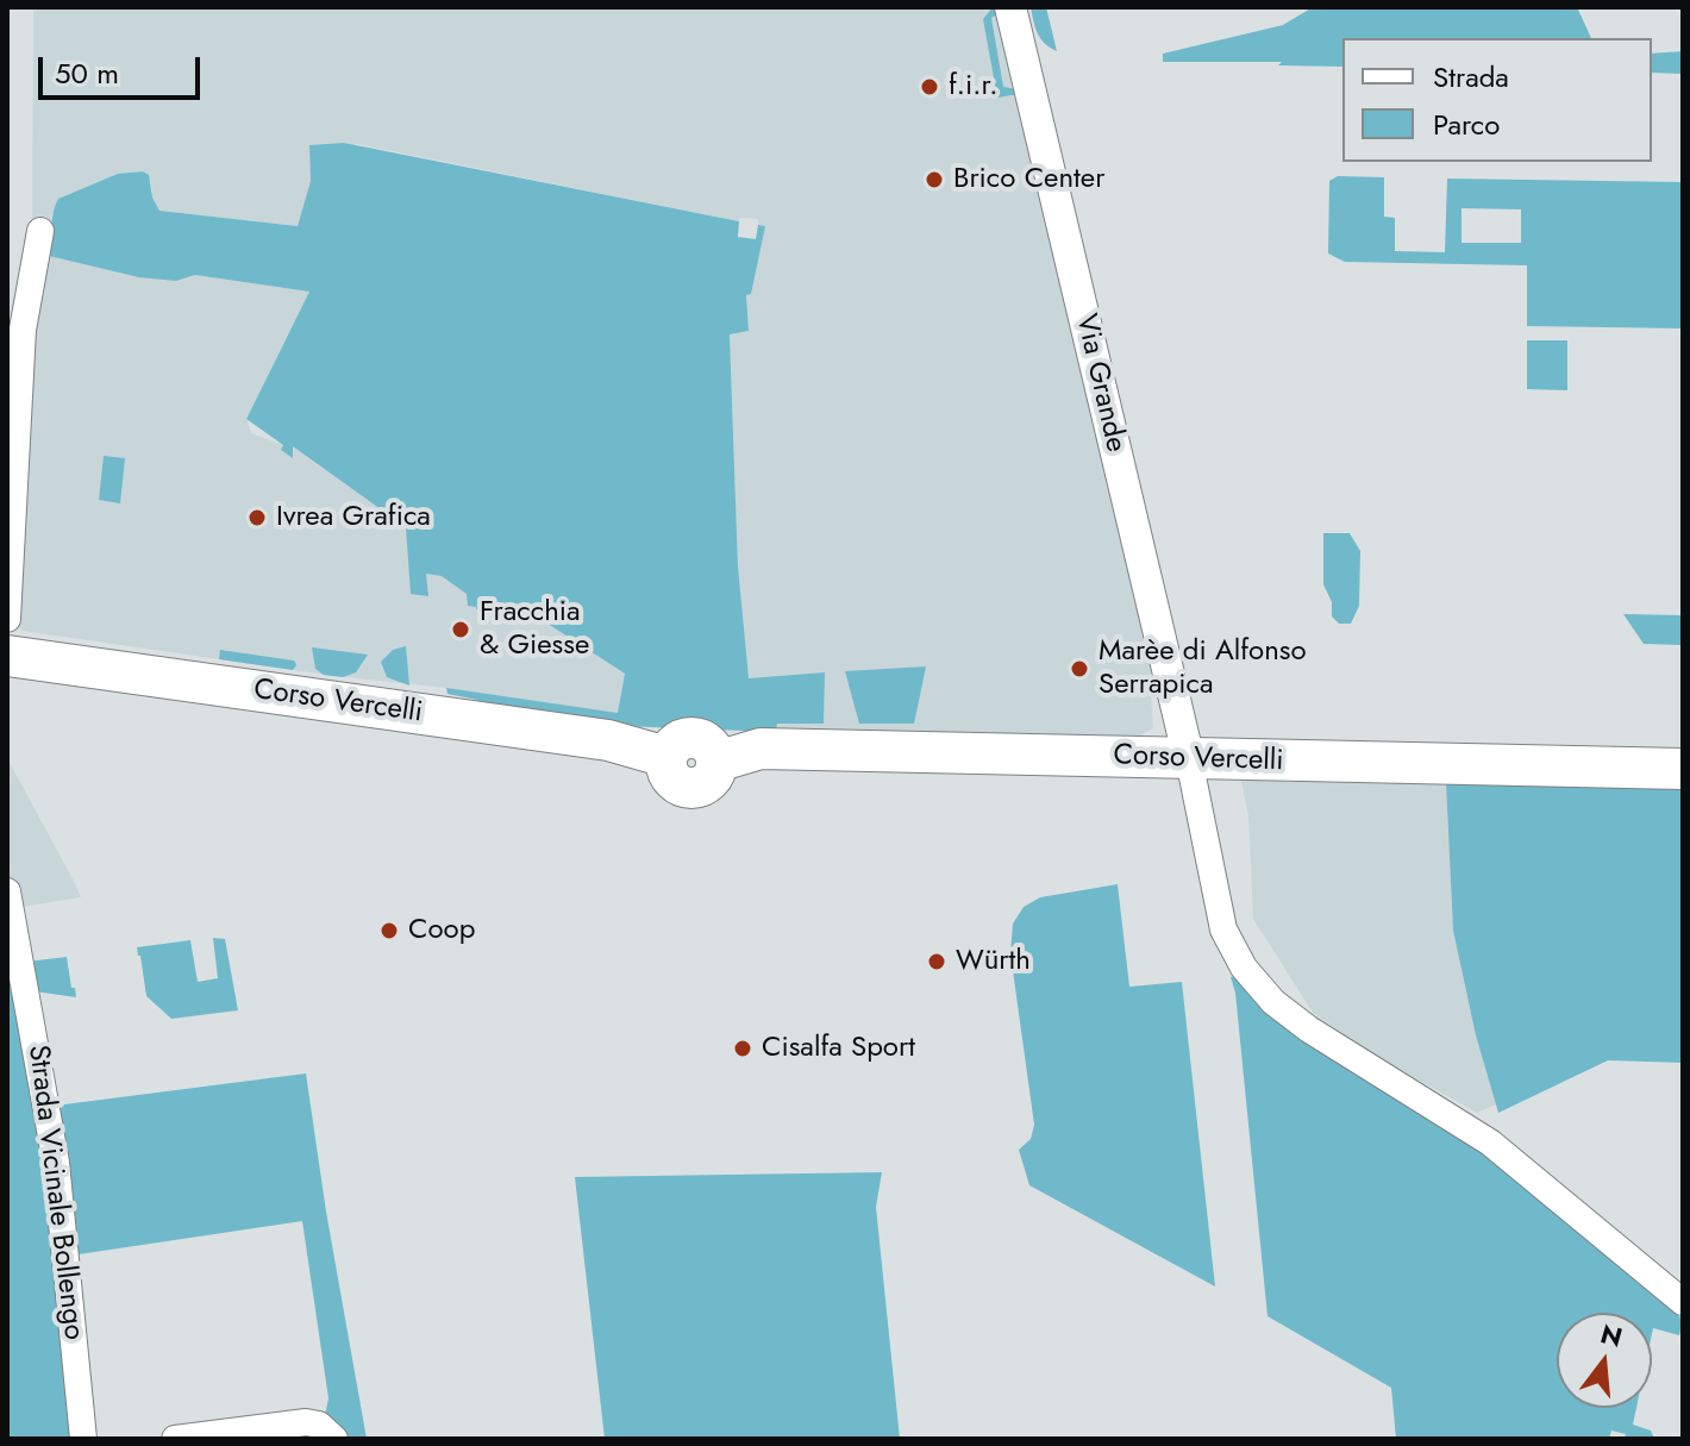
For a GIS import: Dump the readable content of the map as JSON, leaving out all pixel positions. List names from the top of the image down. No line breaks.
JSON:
{"streets":{"main road":["Corso Vercelli"],"street":["Via Grande","Strada Vicinale Bollengo"]},"crossings":[["Via Grande","Corso Vercelli"]],"places":["f.i.r.","Brico Center","Ivrea Grafica","Fracchia & Giesse","Marèe di Alfonso Serrapica","Coop","Würth","Cisalfa Sport"],"legend":["Strada","Parco"],"scale_bar":"50 m","north":"top"}
